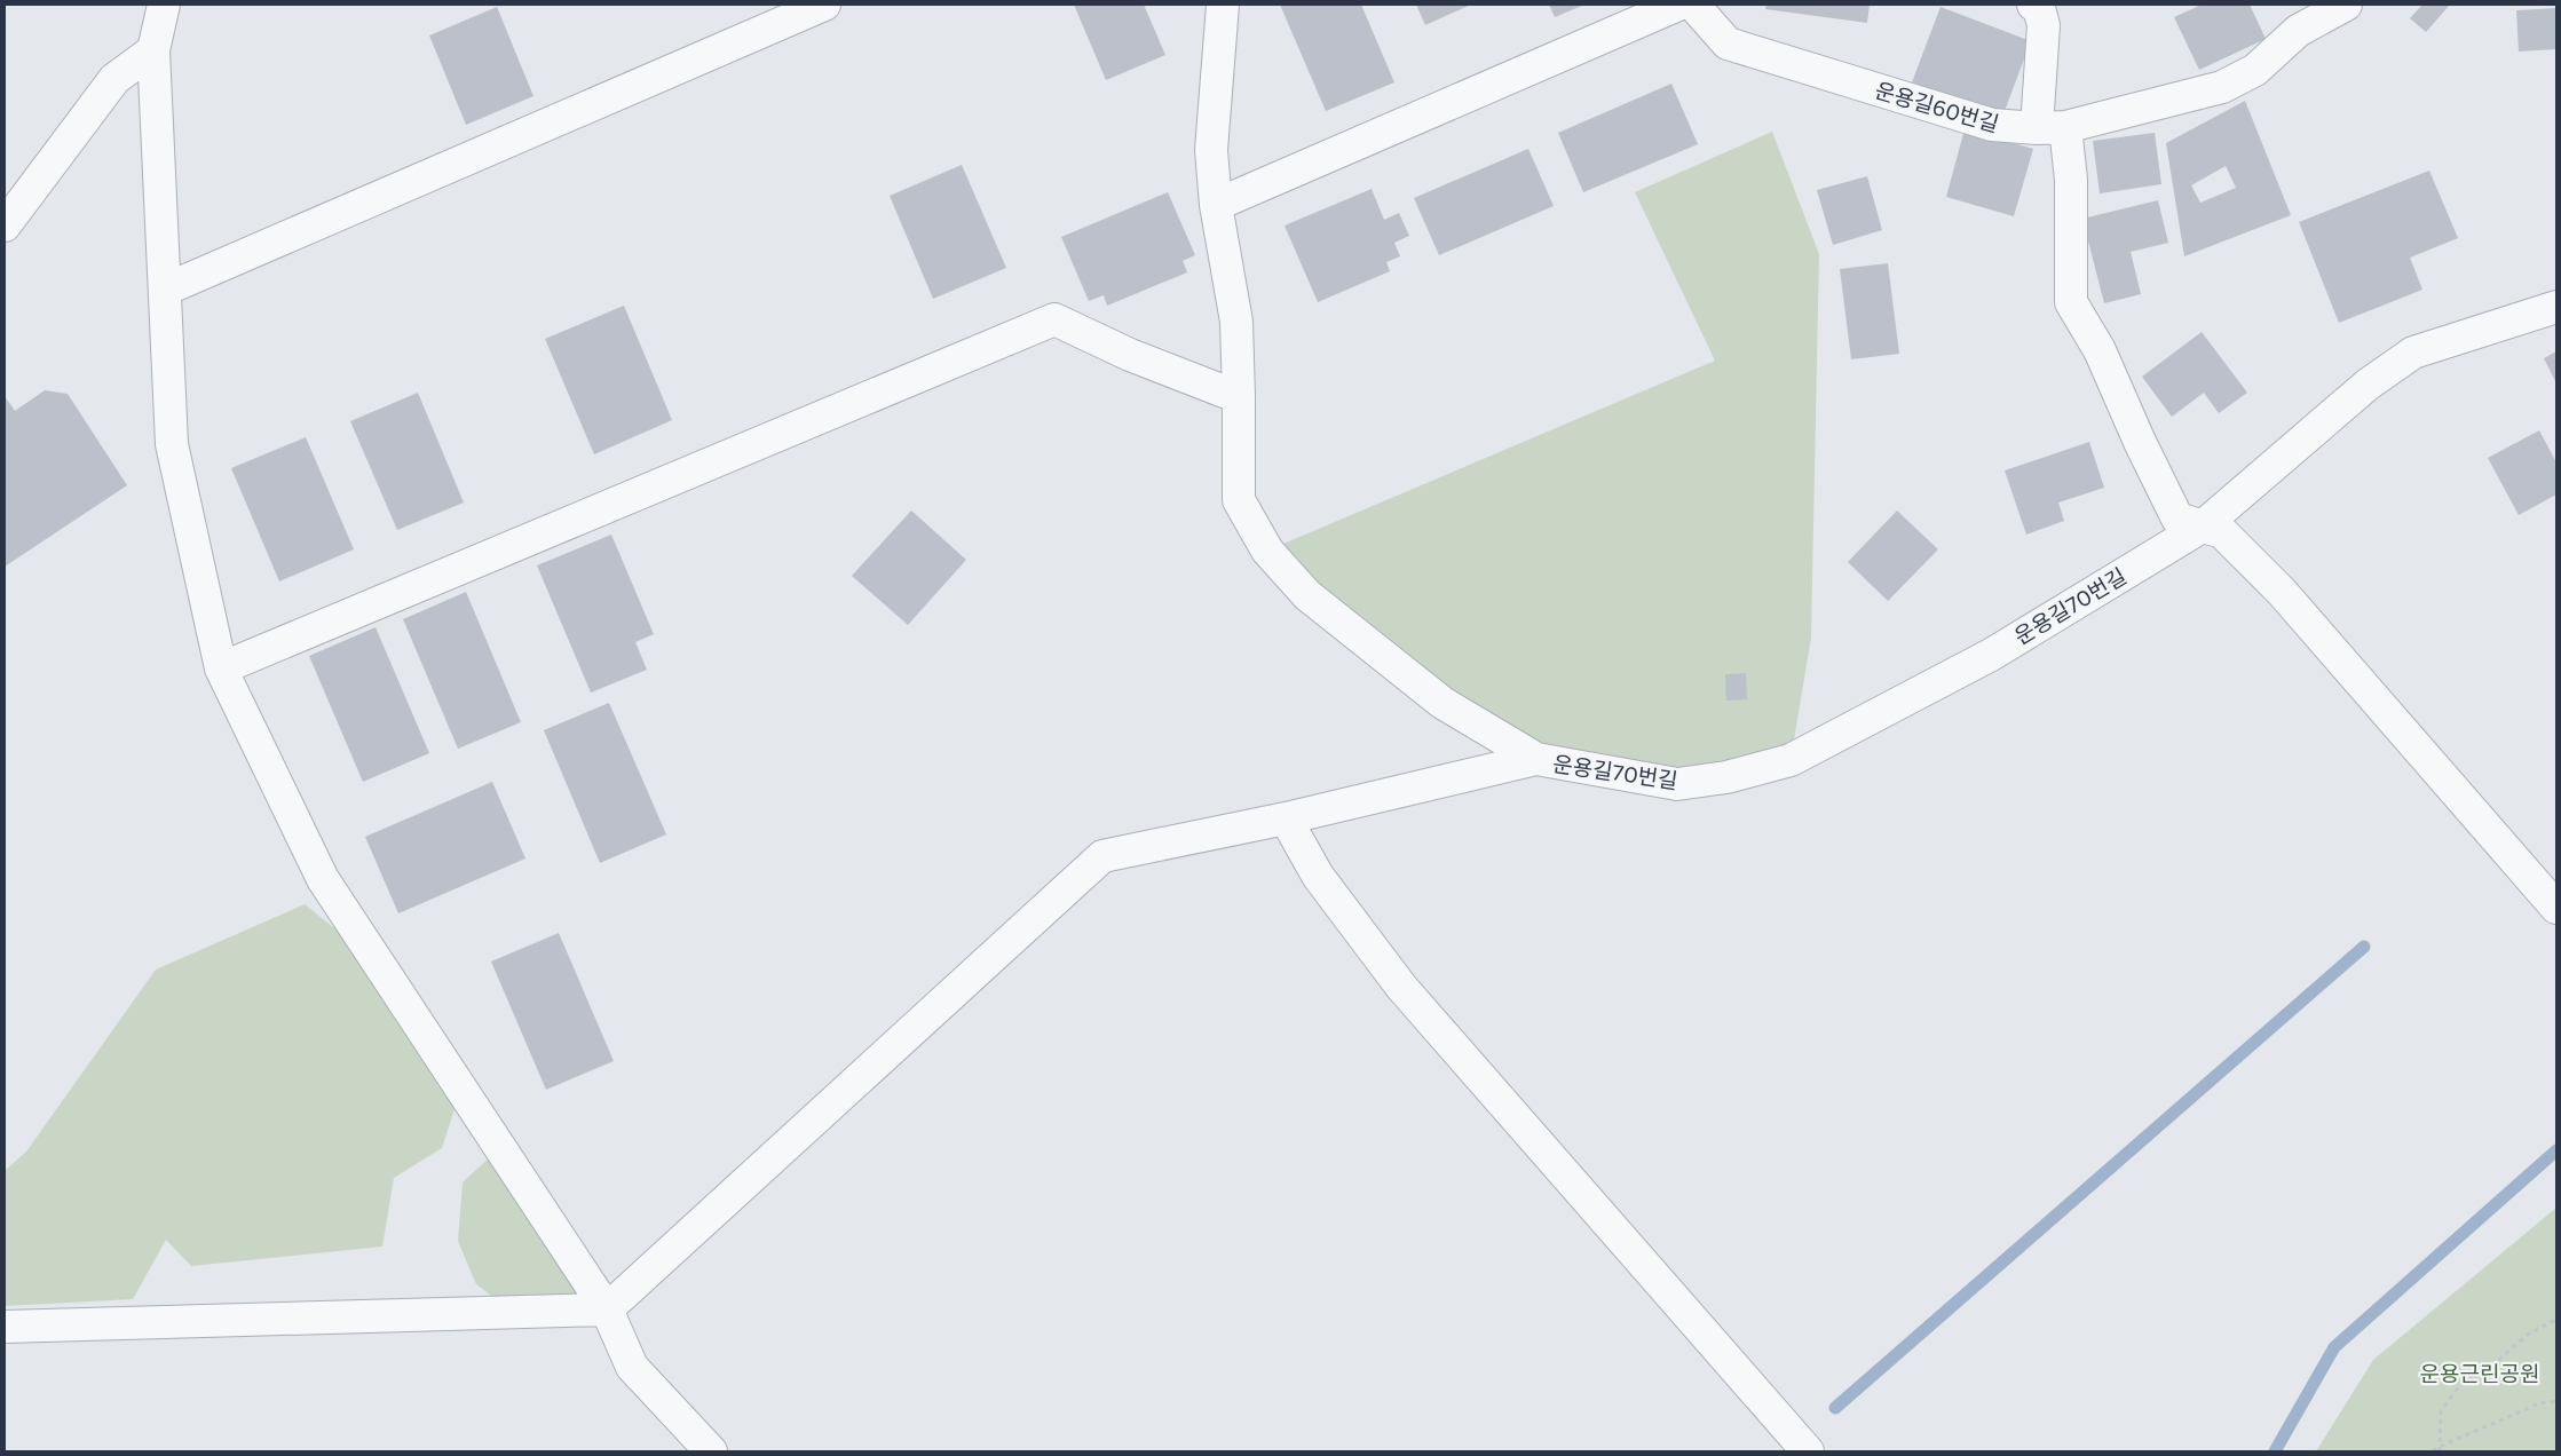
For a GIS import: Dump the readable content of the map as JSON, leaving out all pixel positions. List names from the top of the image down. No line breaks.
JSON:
{"streets":{"street":["운용길60번길","운용길70번길"]},"parks":["운용근린공원"]}
